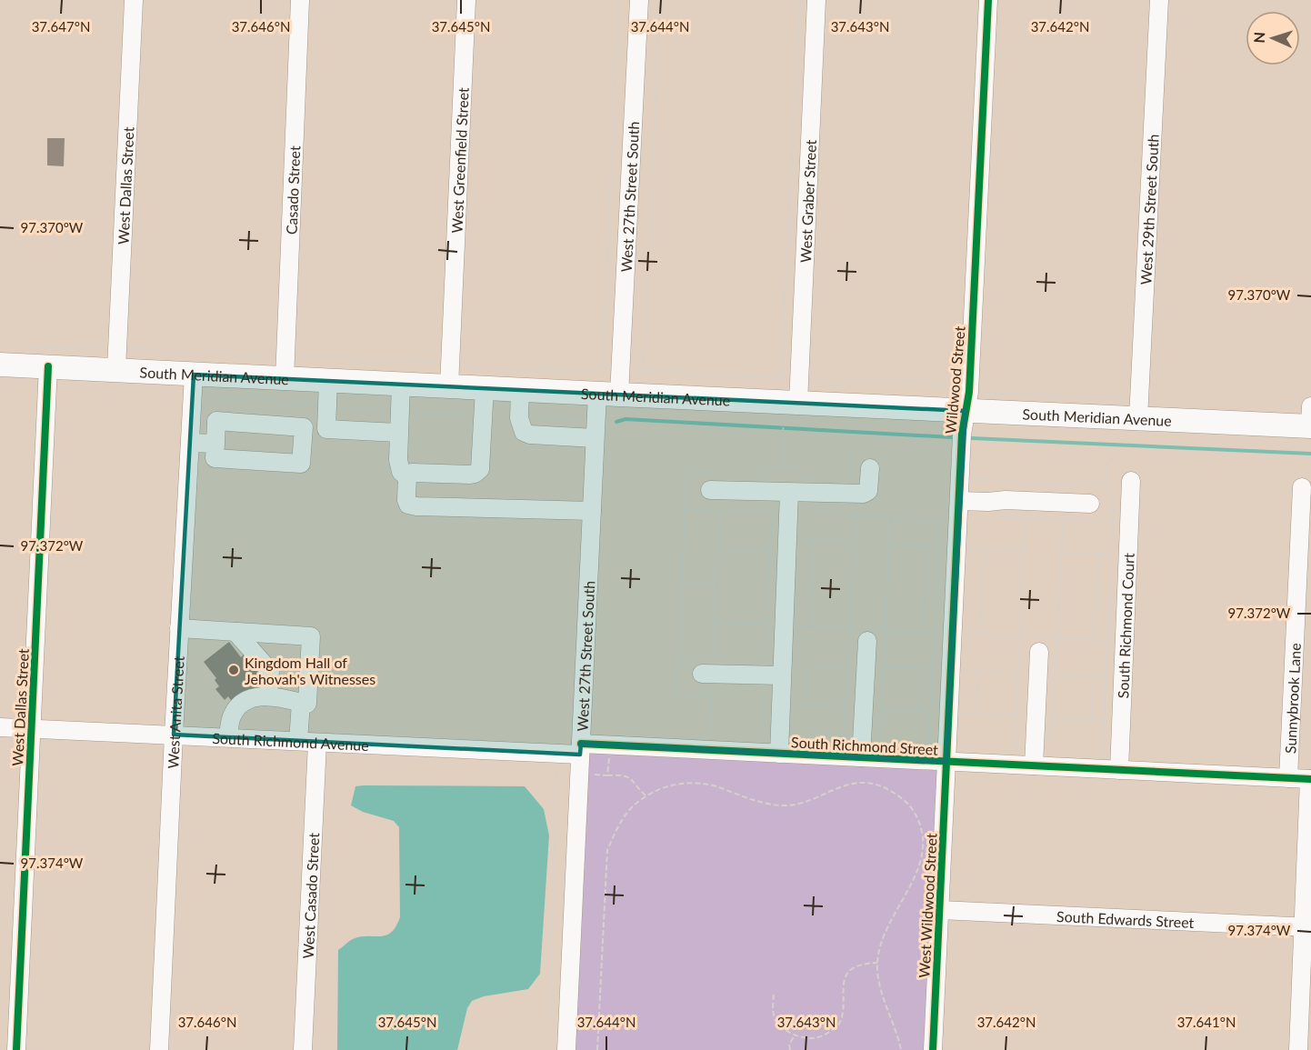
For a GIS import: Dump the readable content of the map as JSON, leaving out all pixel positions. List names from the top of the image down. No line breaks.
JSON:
{"streets":{"main road":["South Meridian Avenue"],"street":["West Greenfield Street","West Dallas Street","Casado Street","West 27th Street South","West Graber Street","West 29th Street South","Wildwood Street","South Richmond Court","Sunnybrook Lane","West Anita Street","South Richmond Avenue","South Richmond Street","West Casado Street","West Wildwood Street","South Edwards Street"]},"crossings":[["West Greenfield Street","South Meridian Avenue"],["West Dallas Street","South Meridian Avenue"],["West Dallas Street","South Richmond Avenue"],["Casado Street","South Meridian Avenue"],["West 27th Street South","South Meridian Avenue"],["West 27th Street South","South Richmond Avenue"],["West 27th Street South","South Richmond Street"],["West Graber Street","South Meridian Avenue"],["West 29th Street South","South Meridian Avenue"],["South Meridian Avenue","Wildwood Street"],["South Meridian Avenue","West Anita Street"],["Wildwood Street","South Richmond Street"],["Wildwood Street","West Wildwood Street"],["South Richmond Court","South Richmond Street"],["Sunnybrook Lane","South Richmond Street"],["West Anita Street","South Richmond Avenue"],["South Richmond Avenue","South Richmond Street"],["South Richmond Avenue","West Casado Street"],["South Richmond Street","West Wildwood Street"],["West Wildwood Street","South Edwards Street"]],"places":["Kingdom Hall of Jehovah's Witnesses"],"north":"left","coordinates":["37.647°N","37.646°N","37.645°N","37.644°N","37.643°N","37.642°N","97.370°W","97.372°W","97.374°W","37.641°N"]}
